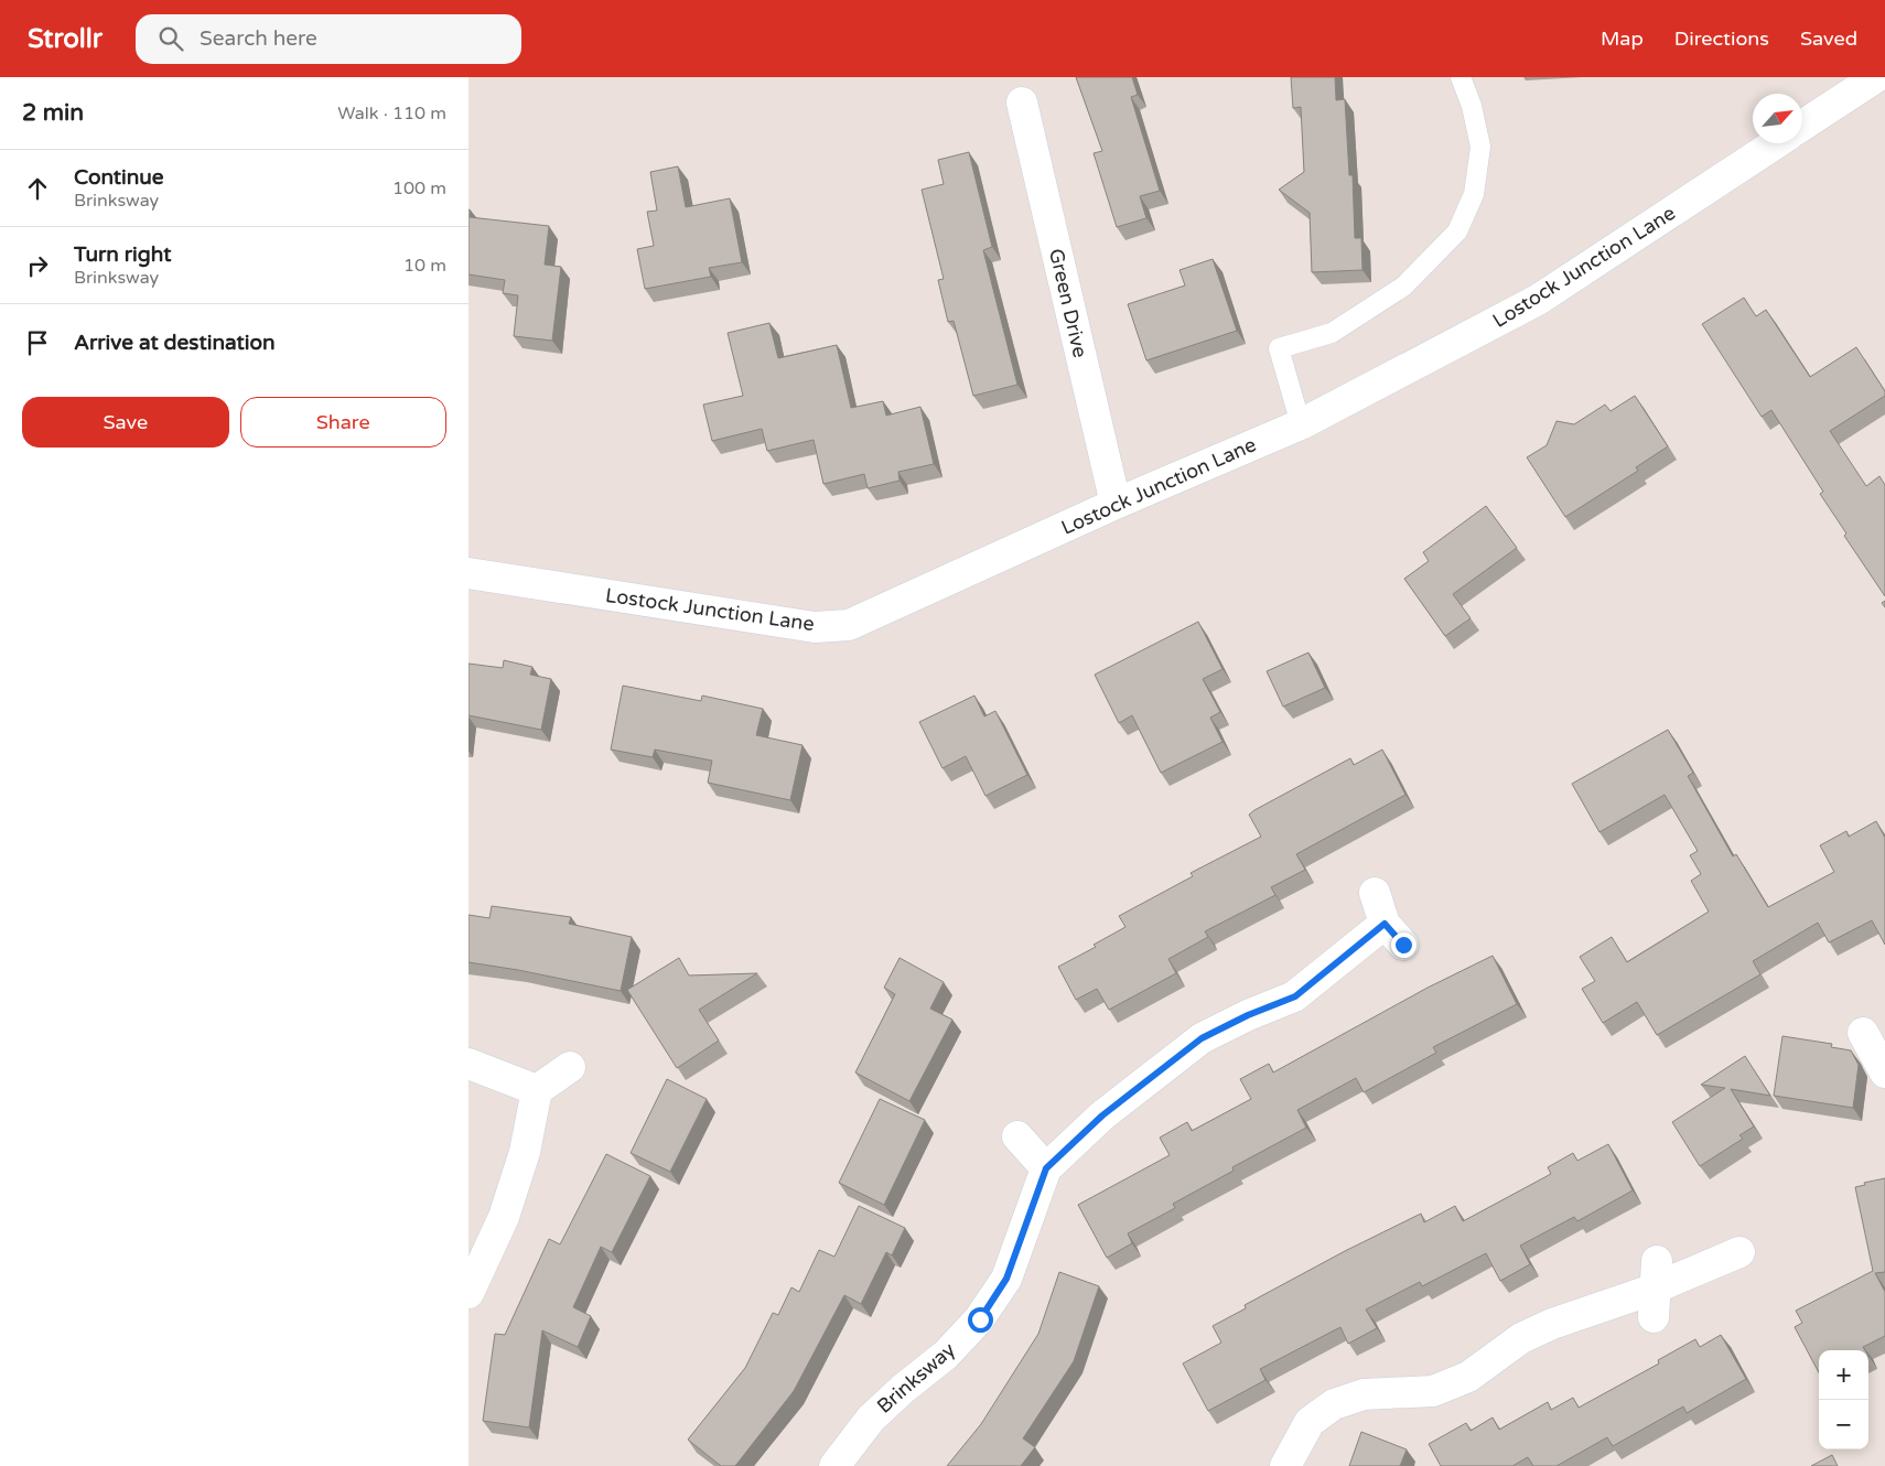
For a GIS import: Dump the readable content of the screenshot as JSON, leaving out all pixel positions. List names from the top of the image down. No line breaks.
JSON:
{"streets":{"street":["Lostock Junction Lane","Green Drive","Brinksway"]},"crossings":[["Lostock Junction Lane","Green Drive"]],"north":"top right","page":{"header":"Strollr","search":"Search here","nav":["Map","Directions","Saved"],"heading":["2 min","Walk · 110 m"],"list":[["Continue","Brinksway","100 m"],["Turn right","Brinksway","10 m"],"Arrive at destination"],"buttons":["Save","Share"],"map_buttons":["+","−"]}}
